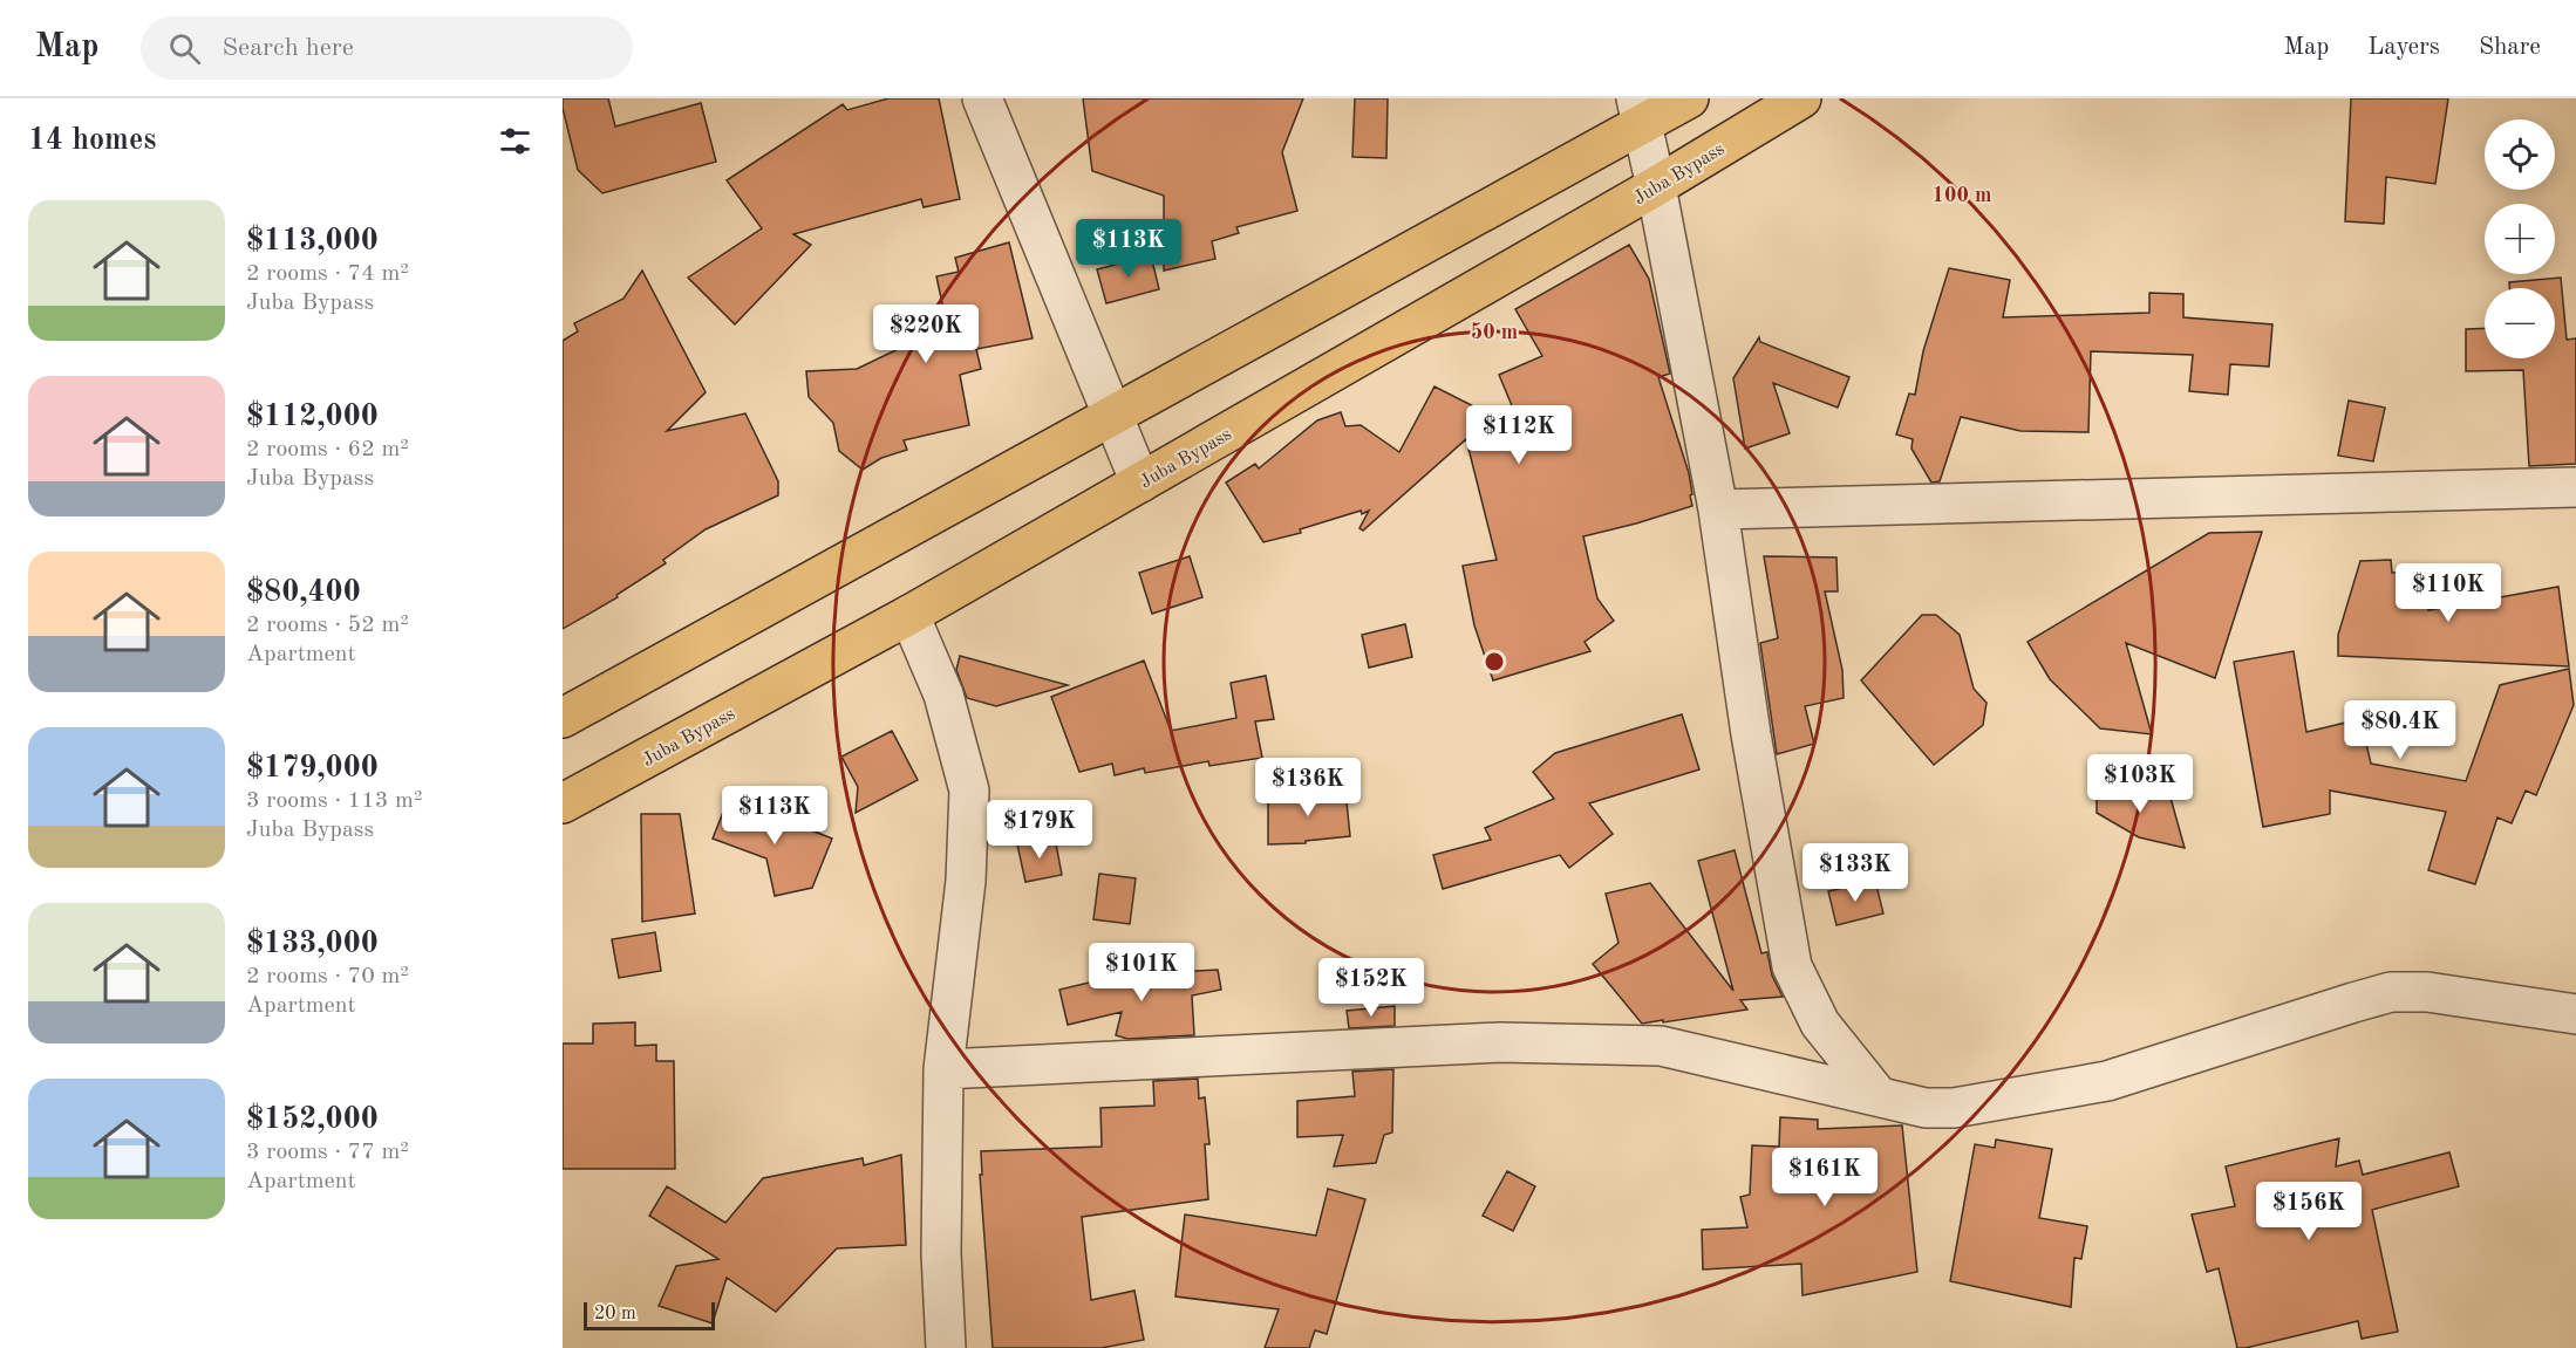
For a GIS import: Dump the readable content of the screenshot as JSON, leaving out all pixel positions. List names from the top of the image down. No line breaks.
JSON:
{"streets":{"main road":["Juba Bypass"]},"scale_bar":"20 m","page":{"header":"Map","search":"Search here","nav":["Map","Layers","Share"],"heading":"14 homes","map_buttons":["+","−"],"list":[{"name":"$113,000","note":"2 rooms · 74 m² · Juba Bypass"},{"name":"$112,000","note":"2 rooms · 62 m² · Juba Bypass"},{"name":"$80,400","note":"2 rooms · 52 m² · Apartment"},{"name":"$179,000","note":"3 rooms · 113 m² · Juba Bypass"},{"name":"$133,000","note":"2 rooms · 70 m² · Apartment"},{"name":"$152,000","note":"3 rooms · 77 m² · Apartment"}],"price":["$113K","$220K","$112K","$110K","$80.4K","$103K","$136K","$113K","$179K","$133K","$101K","$152K","$161K","$156K"],"scale":"20 m"},"rings":["100 m","50 m"]}
